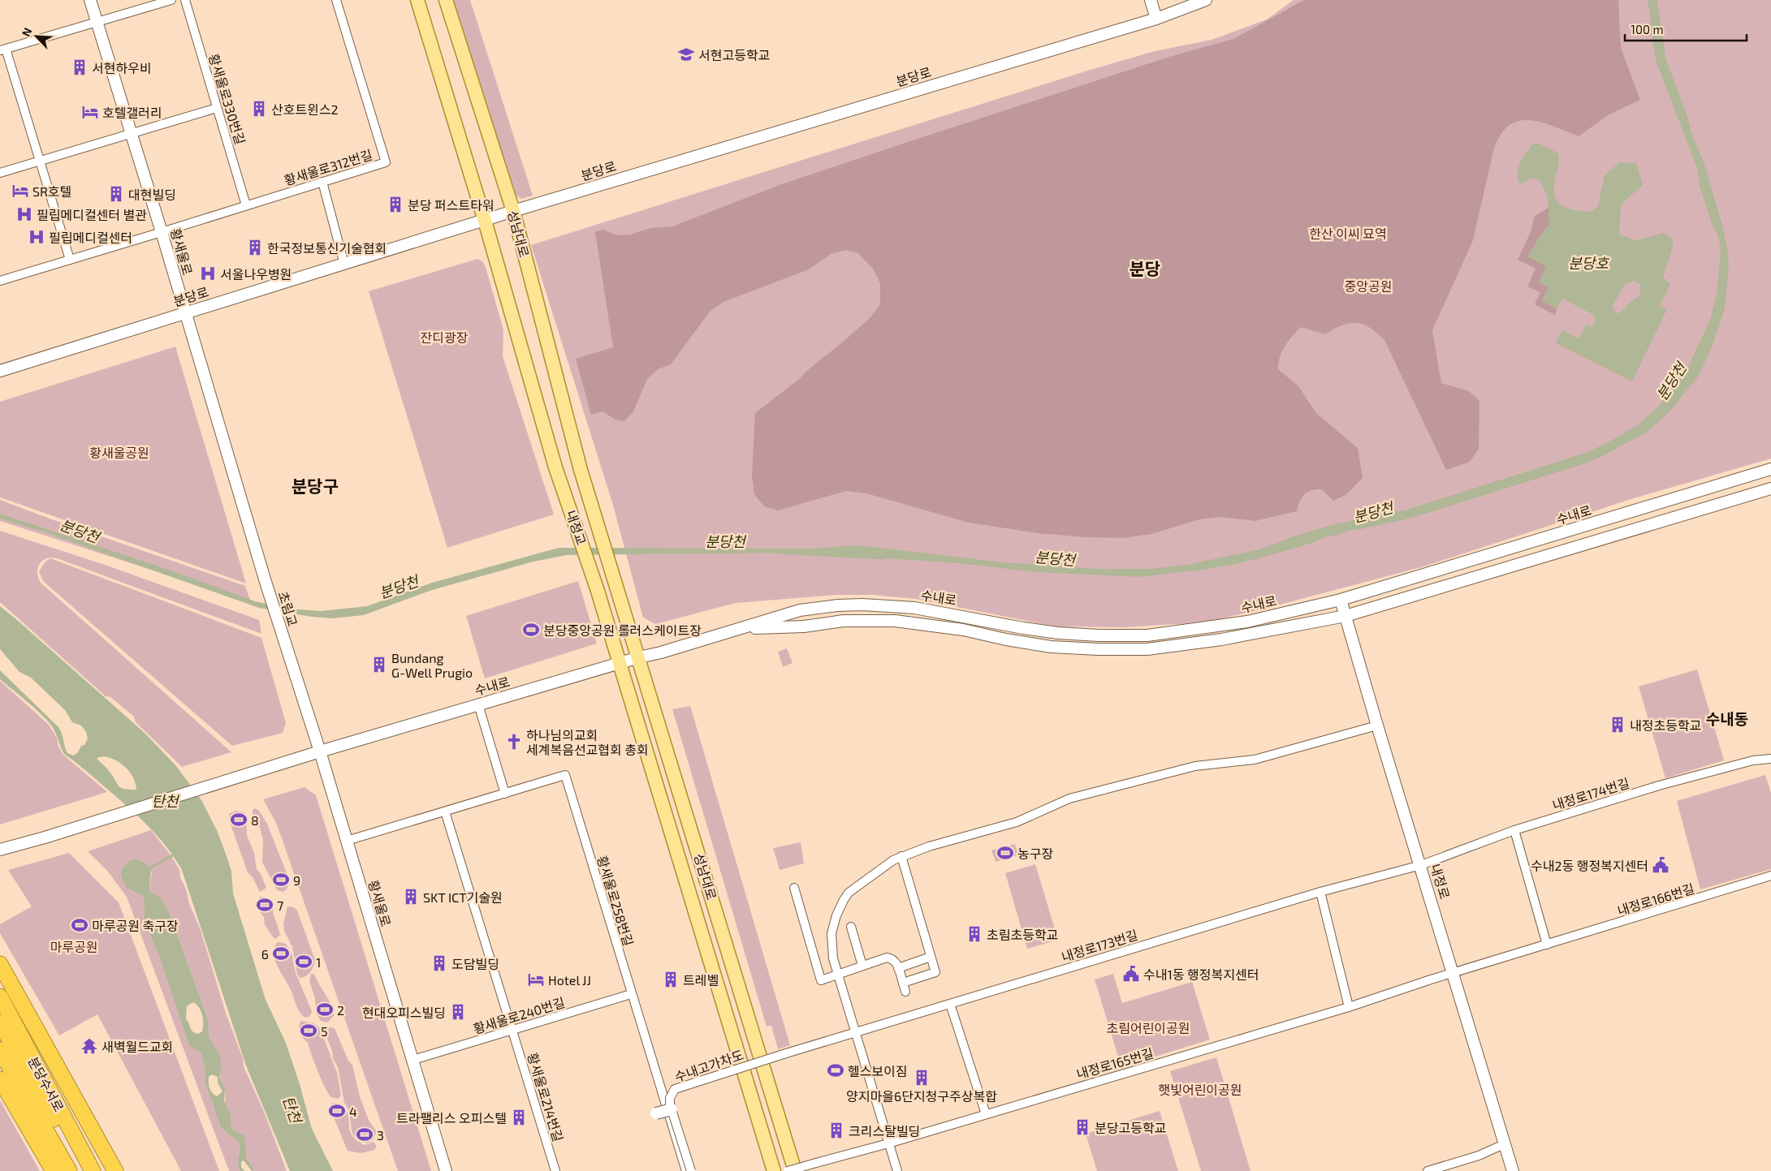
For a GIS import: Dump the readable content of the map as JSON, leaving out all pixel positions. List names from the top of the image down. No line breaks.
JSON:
{"streets":{"highway":["분당수서로"],"main road":["분당로","성남대로","황새울로","수내로","내정교","초림교","내정로"],"street":["황새울로330번길","황새울로312번길","내정로174번길","내정로166번길","황새울로258번길","내정로173번길","황새울로240번길","내정로165번길","수내고가차도","황새울로214번길"]},"crossings":[["분당로","성남대로"],["분당로","황새울로"],["분당로","내정교"],["황새울로330번길","황새울로312번길"],["황새울로312번길","황새울로"],["성남대로","수내로"],["성남대로","내정교"],["황새울로","수내로"],["황새울로","초림교"],["황새울로","황새울로258번길"],["황새울로","황새울로240번길"],["수내로","내정로"],["내정로174번길","내정로"],["내정로174번길","내정로173번길"],["내정로","내정로166번길"],["내정로","내정로173번길"],["내정로","내정로165번길"],["내정로166번길","내정로165번길"],["황새울로258번길","황새울로240번길"],["내정로173번길","수내고가차도"],["황새울로240번길","황새울로214번길"]],"districts":["분당","분당구","수내동"],"water":["분당호","분당천","탄천"],"parks":["한산 이씨 묘역","중앙공원","잔디광장","황새울공원","마루공원","초림어린이공원","햇빛어린이공원"],"places":{"school or university":["서현고등학교"],"building":["서현하우비","산호트윈스2","대현빌딩","분당 퍼스트타워","한국정보통신기술협회","Bundang G-Well Prugio","내정초등학교","SKT ICT기술원","초림초등학교","도담빌딩","트레벨","현대오피스빌딩","양지마을6단지청구주상복합","트라팰리스 오피스텔","분당고등학교","크리스탈빌딩"],"hotel":["호텔갤러리","SR호텔","Hotel JJ"],"hospital":["필립메디컬센터 별관","필립메디컬센터","서울나우병원"],"sports":["분당중앙공원 롤러스케이트장","8","농구장","9","7","마루공원 축구장","6","1","2","5","헬스보이짐","4","3"],"church":["하나님의교회 세계복음선교협회 총회"],"public building":["수내2동 행정복지센터","수내1동 행정복지센터"],"temple":["새벽월드교회"]},"scale_bar":"100 m","north":"top left"}
